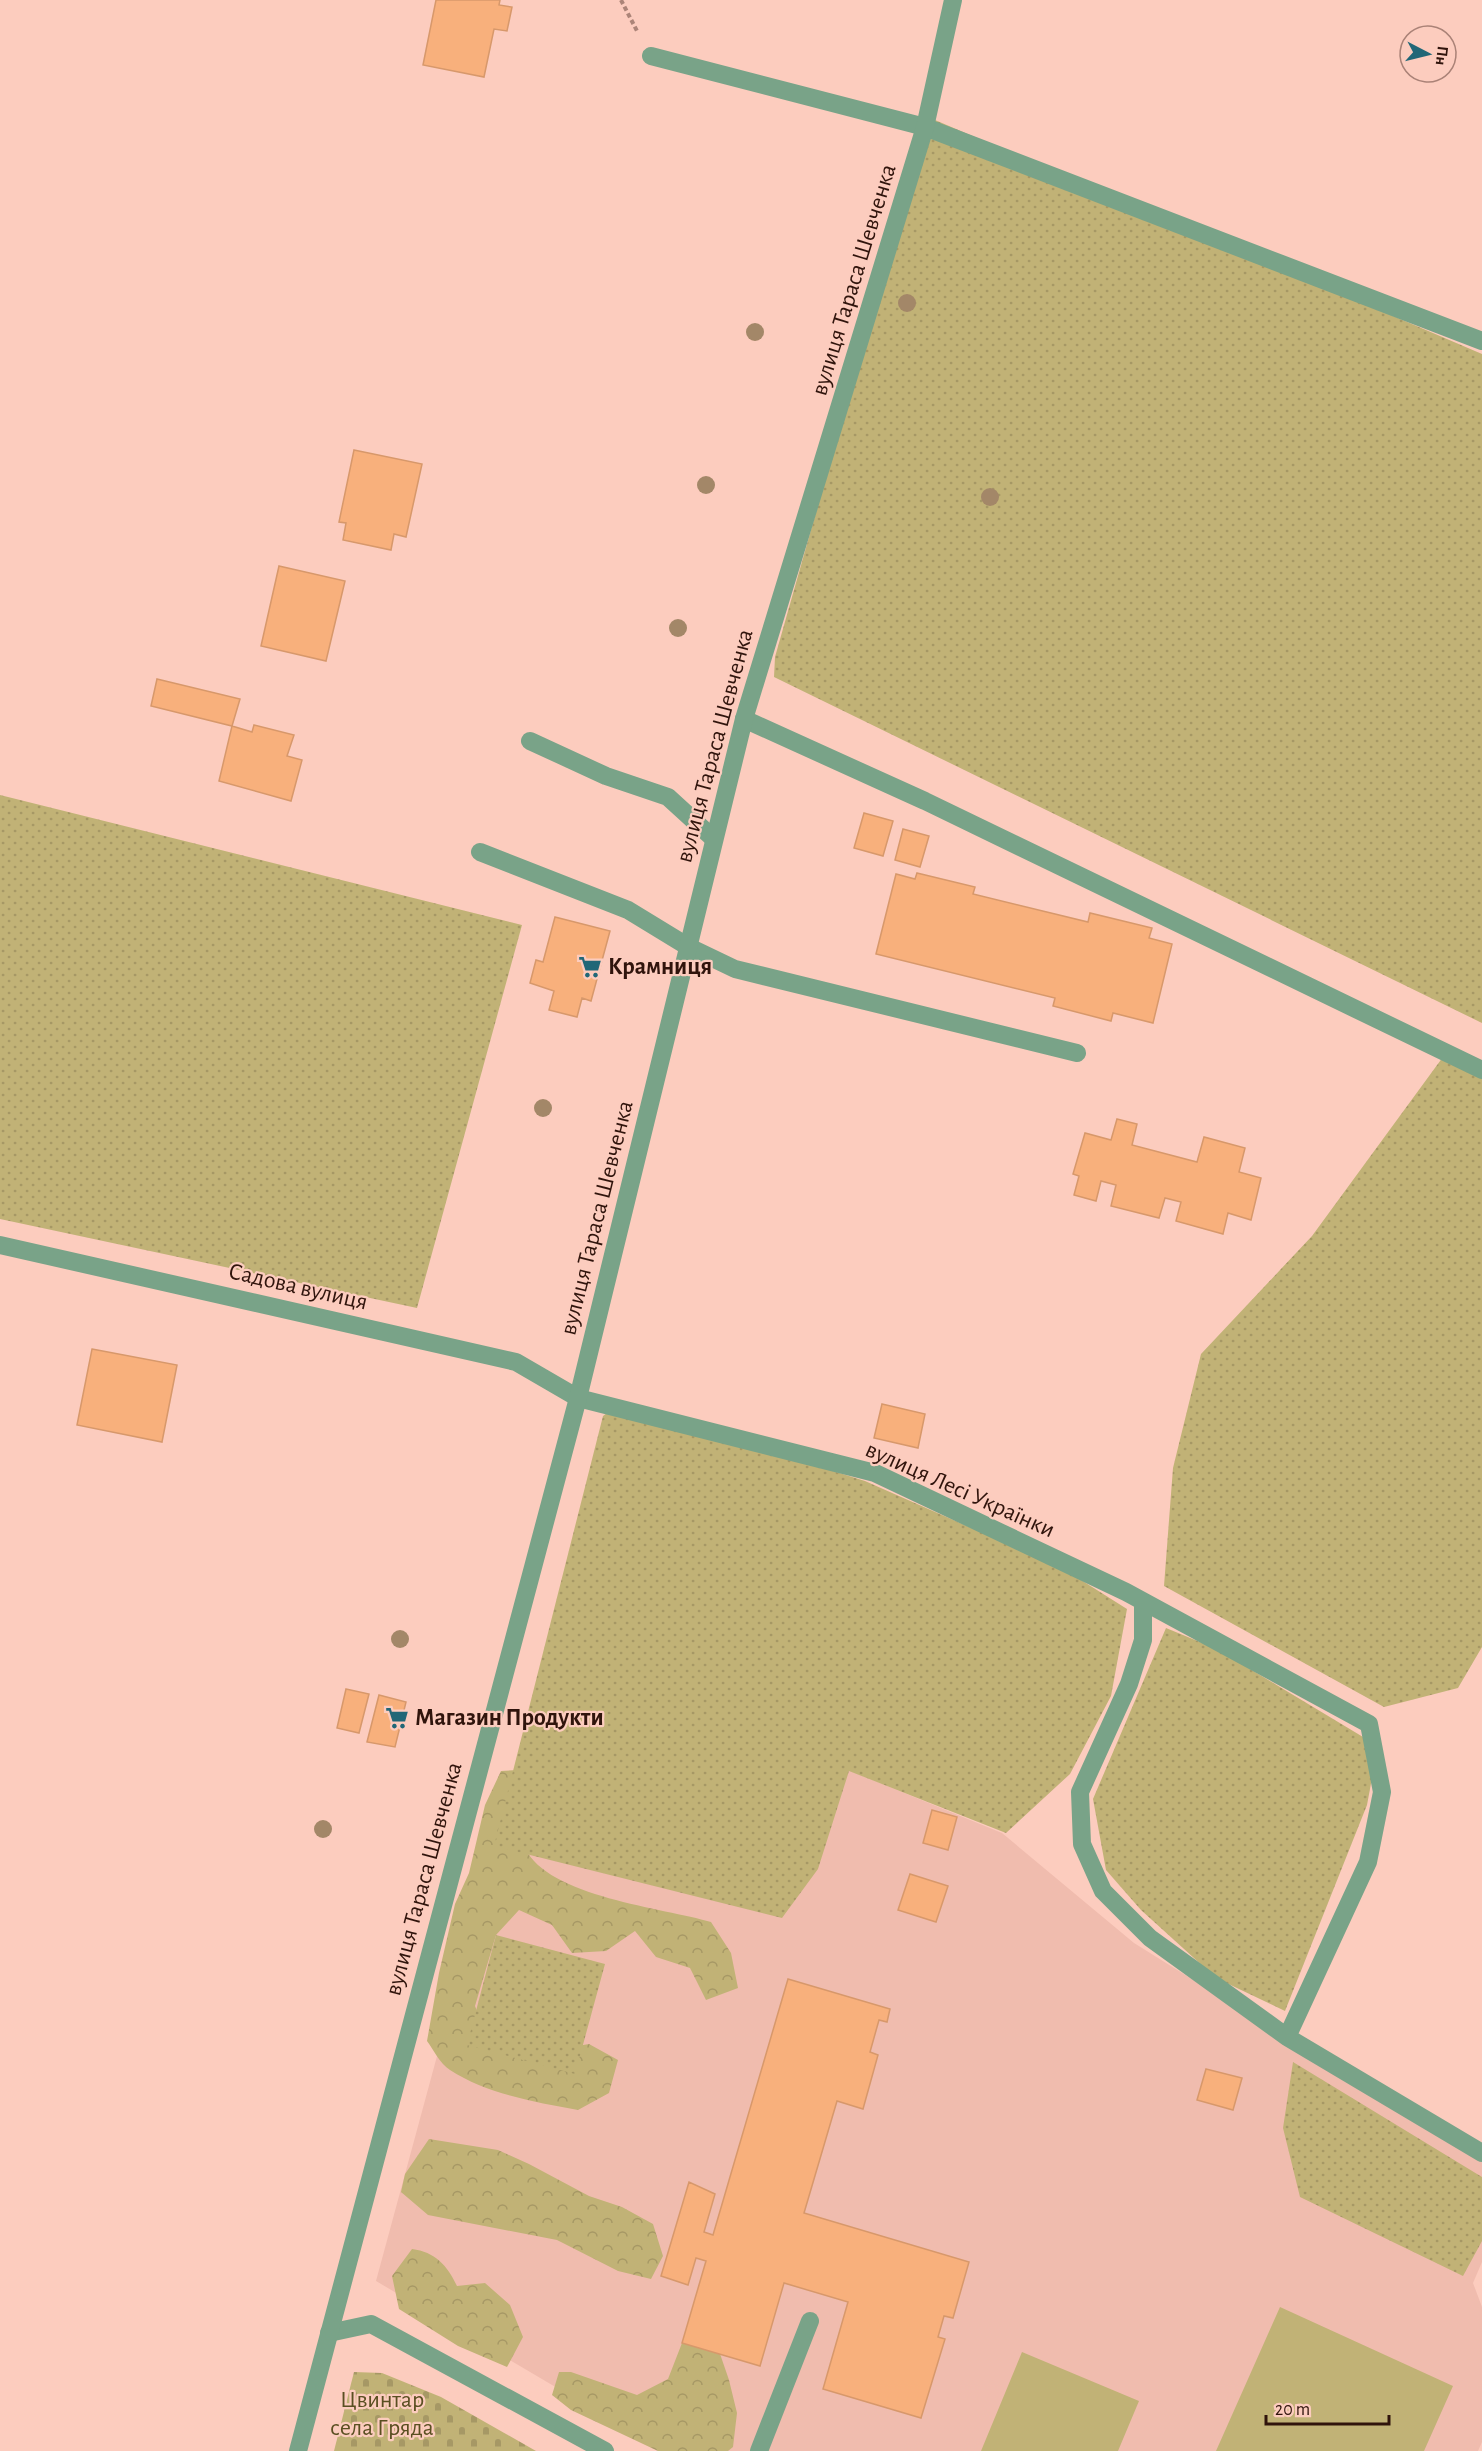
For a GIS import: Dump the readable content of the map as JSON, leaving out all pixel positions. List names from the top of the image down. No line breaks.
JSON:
{"streets":{"street":["вулиця Тараса Шевченка","Садова вулиця","вулиця Лесі Українки"]},"crossings":[["вулиця Тараса Шевченка","Садова вулиця"],["вулиця Тараса Шевченка","вулиця Лесі Українки"],["Садова вулиця","вулиця Лесі Українки"]],"parks":["Цвинтар села Гряда"],"places":{"supermarket":["Крамниця","Магазин Продукти"]},"scale_bar":"20 m","north":"right"}
